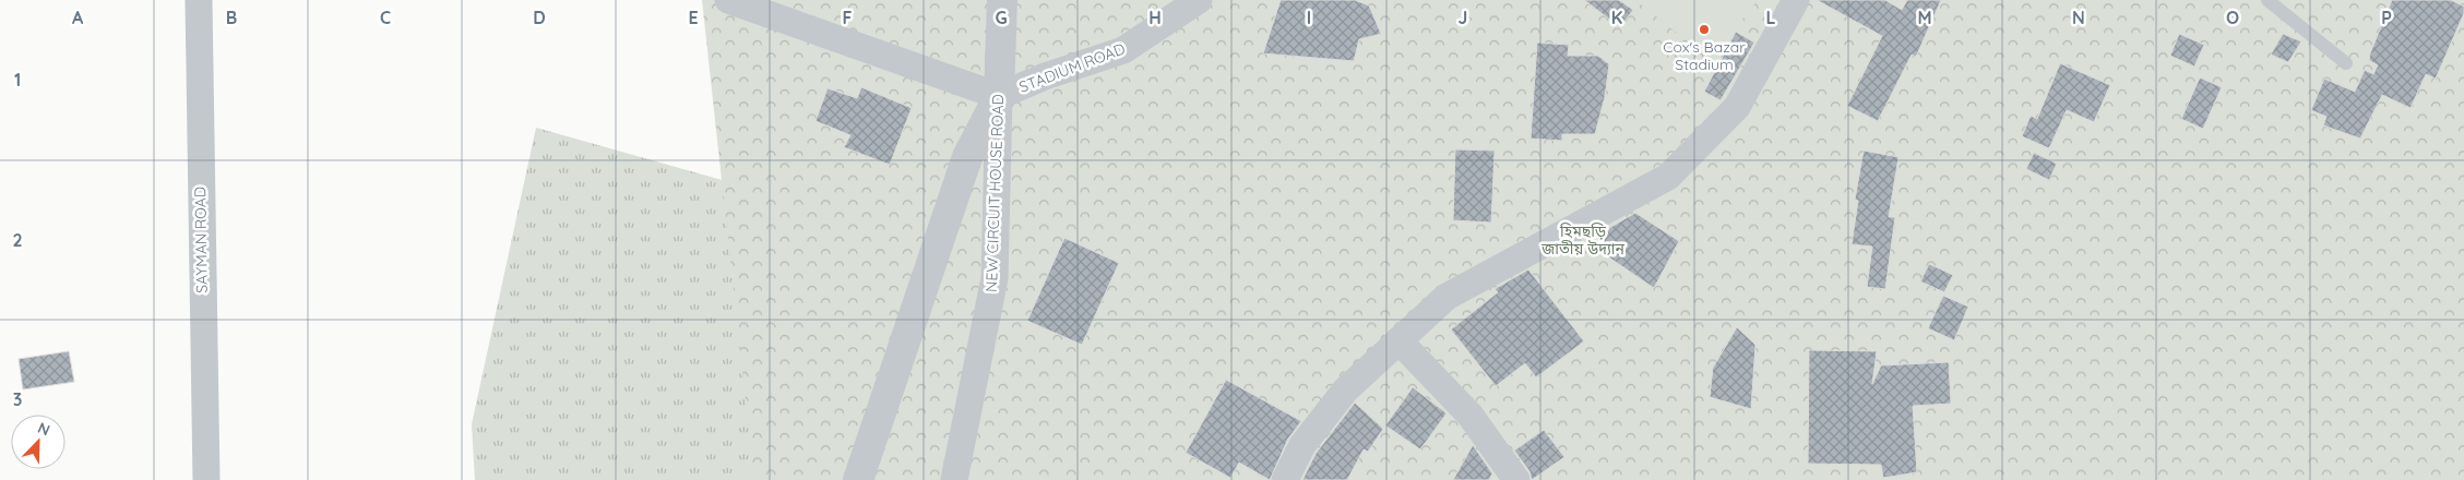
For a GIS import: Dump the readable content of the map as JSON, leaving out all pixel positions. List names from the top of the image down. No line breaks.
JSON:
{"streets":{"street":["STADIUM ROAD","NEW CIRCUIT HOUSE ROAD","SAYMAN ROAD"]},"crossings":[["STADIUM ROAD","NEW CIRCUIT HOUSE ROAD"]],"parks":["হিমছড়ি জাতীয় উদ্যান"],"places":["Cox's Bazar Stadium"],"north":"top right","grid":{"columns":["A","B","C","D","E","F","G","H","I","J","K","L","M","N","O","P"],"rows":["1","2","3"]}}
